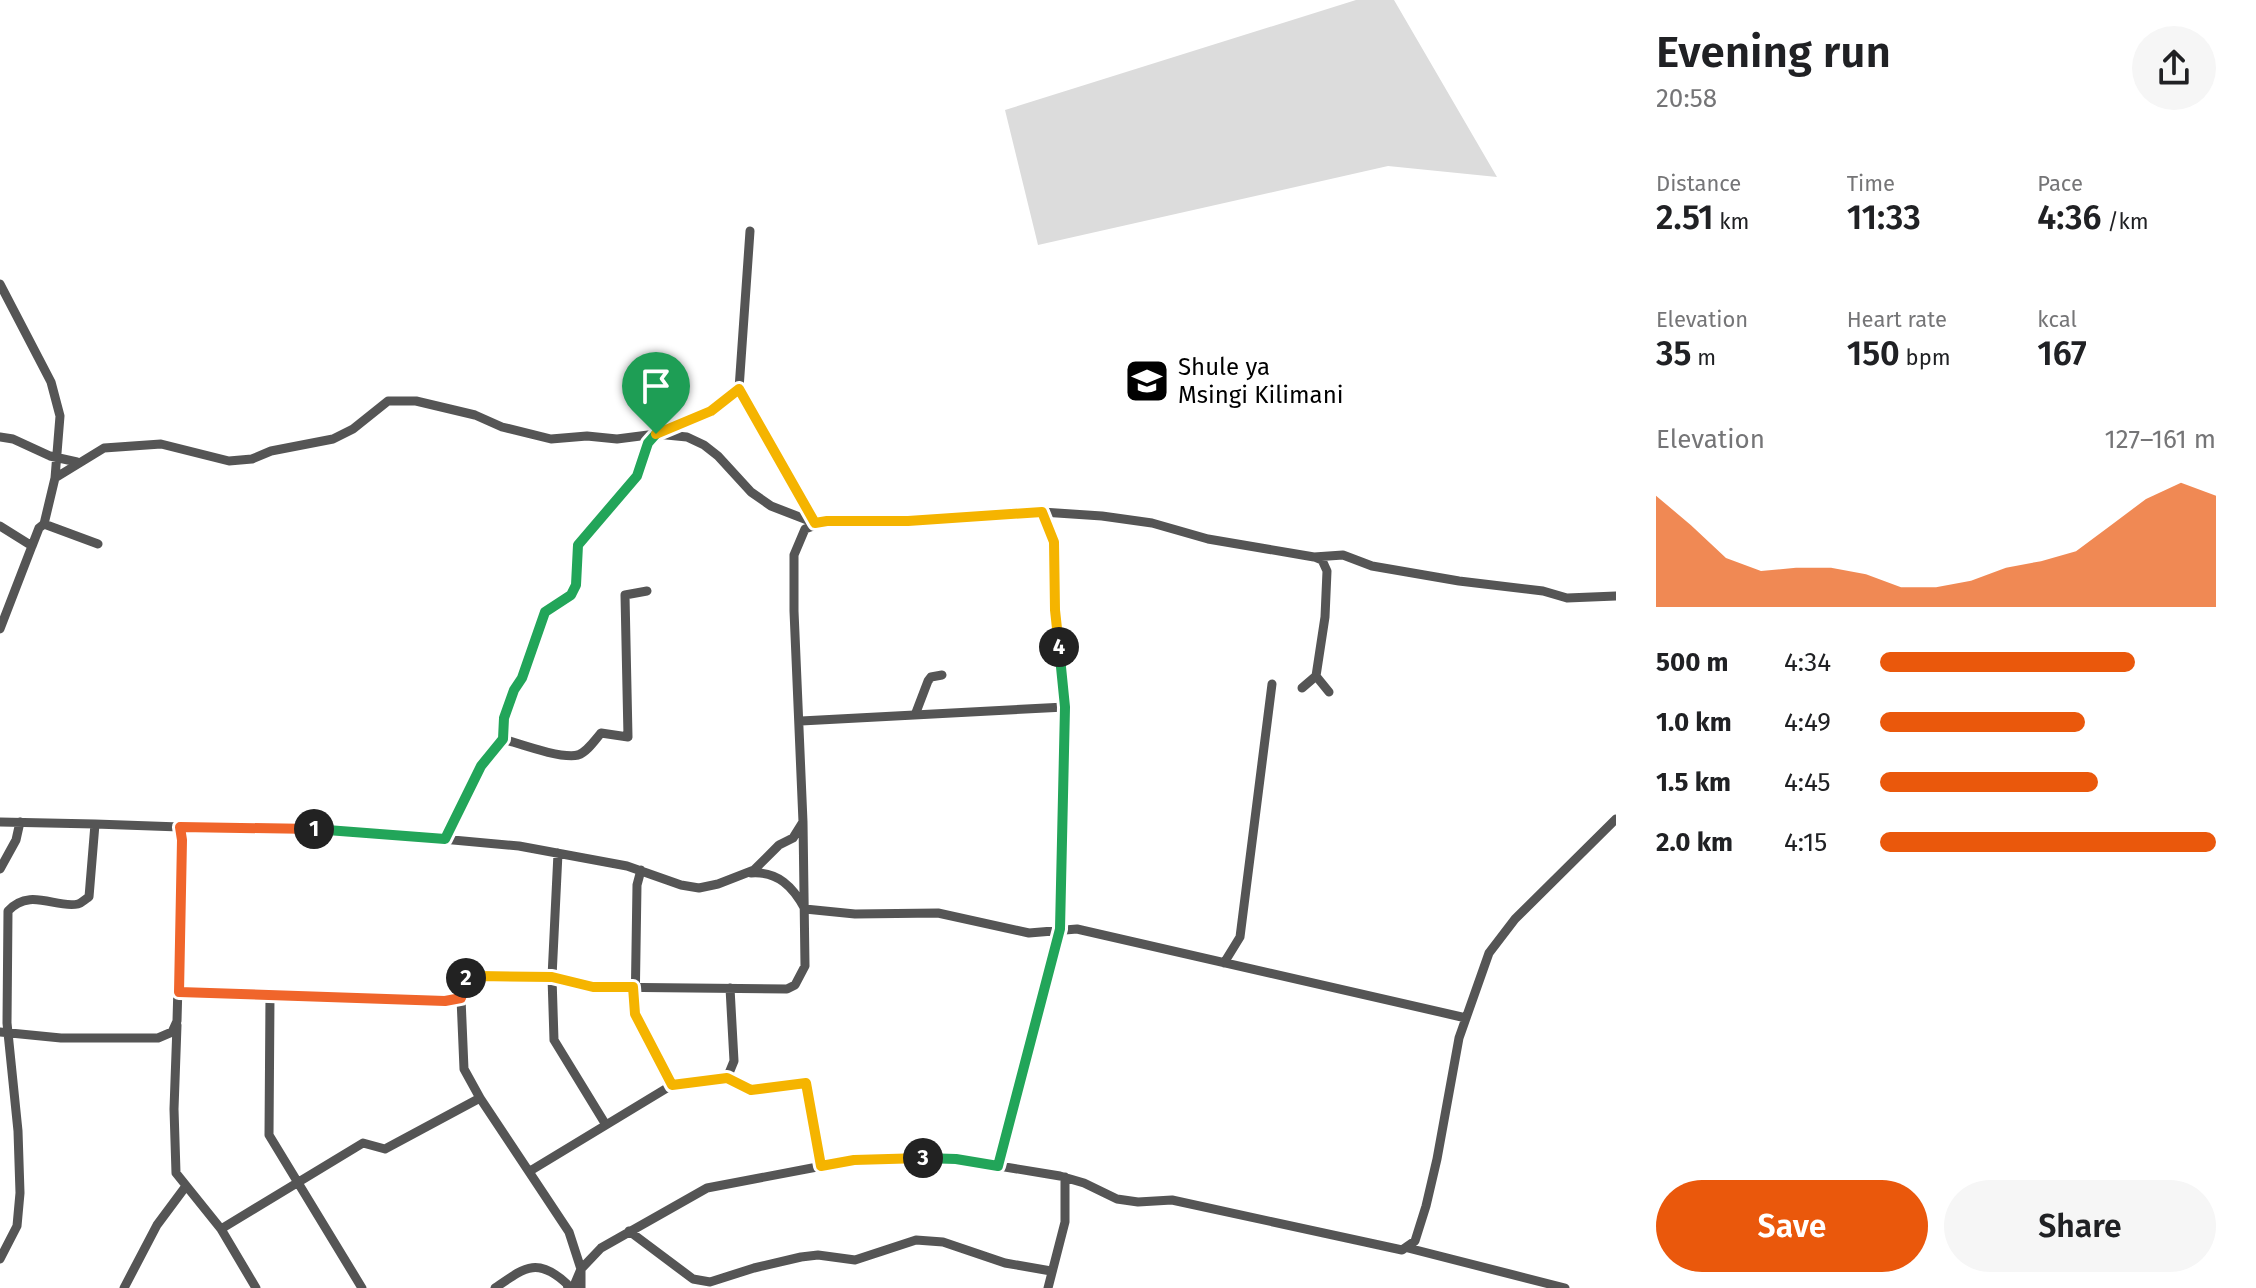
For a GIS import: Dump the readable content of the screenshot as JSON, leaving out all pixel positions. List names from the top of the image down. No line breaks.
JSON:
{"places":{"school or university":["Shule ya Msingi Kilimani"]},"page":{"heading":["Evening run","20:58"],"stats":[["Distance","2.51 km"],["Time","11:33"],["Pace","4:36 /km"],["Elevation","35 m"],["Heart rate","150 bpm"],["kcal","167"]],"chart":["Elevation","127–161 m"],"pins":["4","1","2","3"],"list":[{"name":"500 m","note":"4:34"},{"name":"1.0 km","note":"4:49"},{"name":"1.5 km","note":"4:45"},{"name":"2.0 km","note":"4:15"}],"buttons":["Save","Share"]}}
